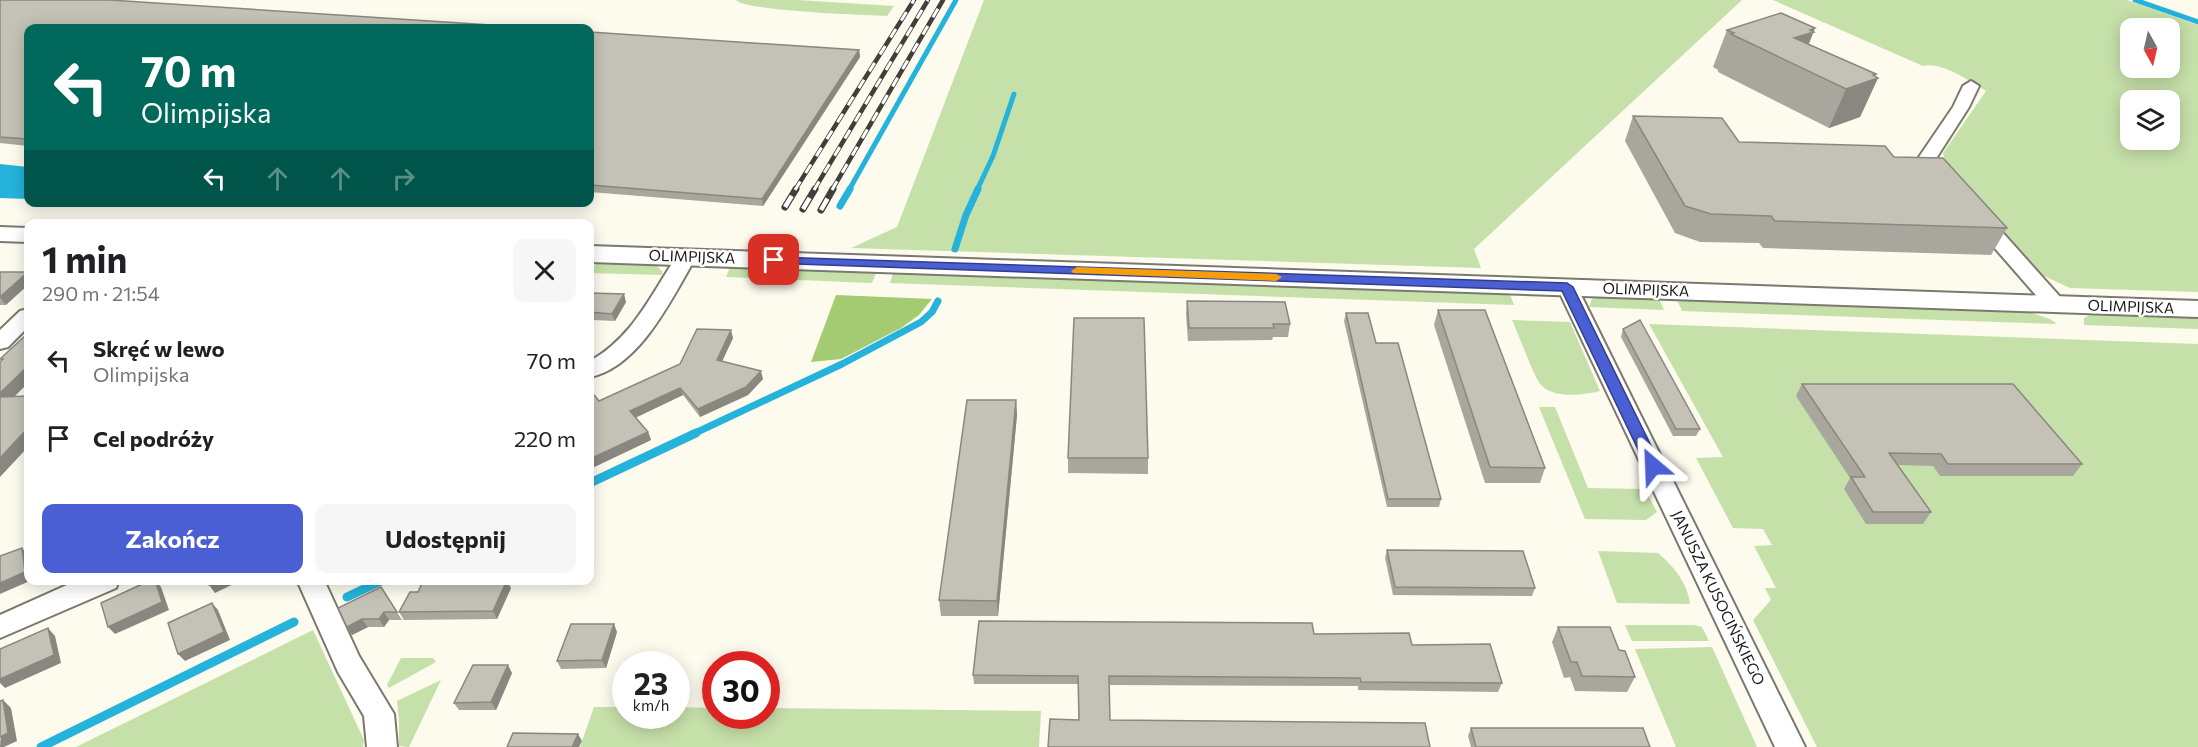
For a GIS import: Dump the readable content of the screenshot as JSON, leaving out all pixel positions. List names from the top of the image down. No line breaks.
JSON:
{"streets":{"street":["OLIMPIJSKA","JANUSZA KUSOCIŃSKIEGO"]},"crossings":[["OLIMPIJSKA","JANUSZA KUSOCIŃSKIEGO"]],"north":"bottom","page":{"turn":["70 m","Olimpijska"],"heading":["1 min","290 m · 21:54"],"list":[{"name":"Skręć w lewo","note":"Olimpijska","value":"70 m"},{"name":"Cel podróży","value":"220 m"}],"buttons":["Zakończ","Udostępnij"],"speed":"23 km/h","limit":"30"}}
